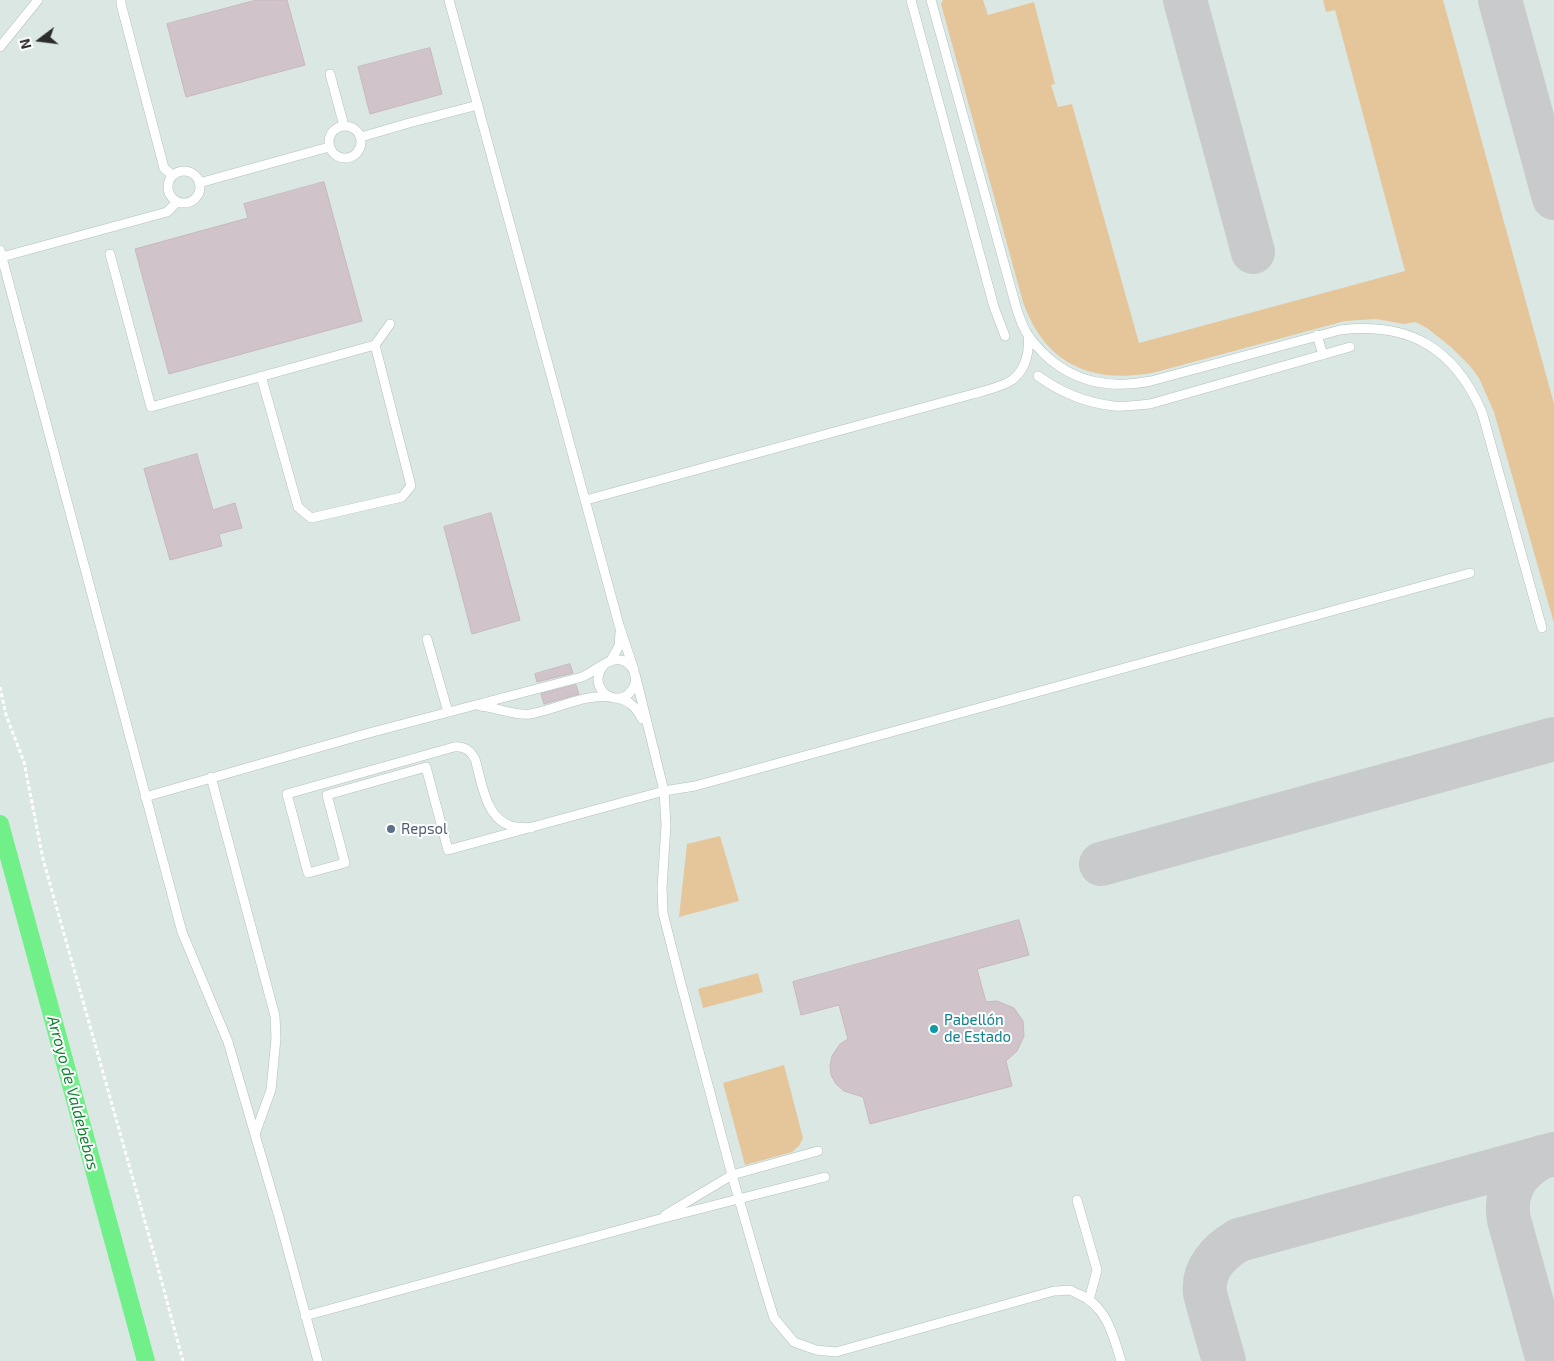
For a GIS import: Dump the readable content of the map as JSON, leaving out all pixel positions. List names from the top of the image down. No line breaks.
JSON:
{"water":["Arroyo de Valdebebas"],"places":["Repsol","Pabellón de Estado"],"north":"left"}
